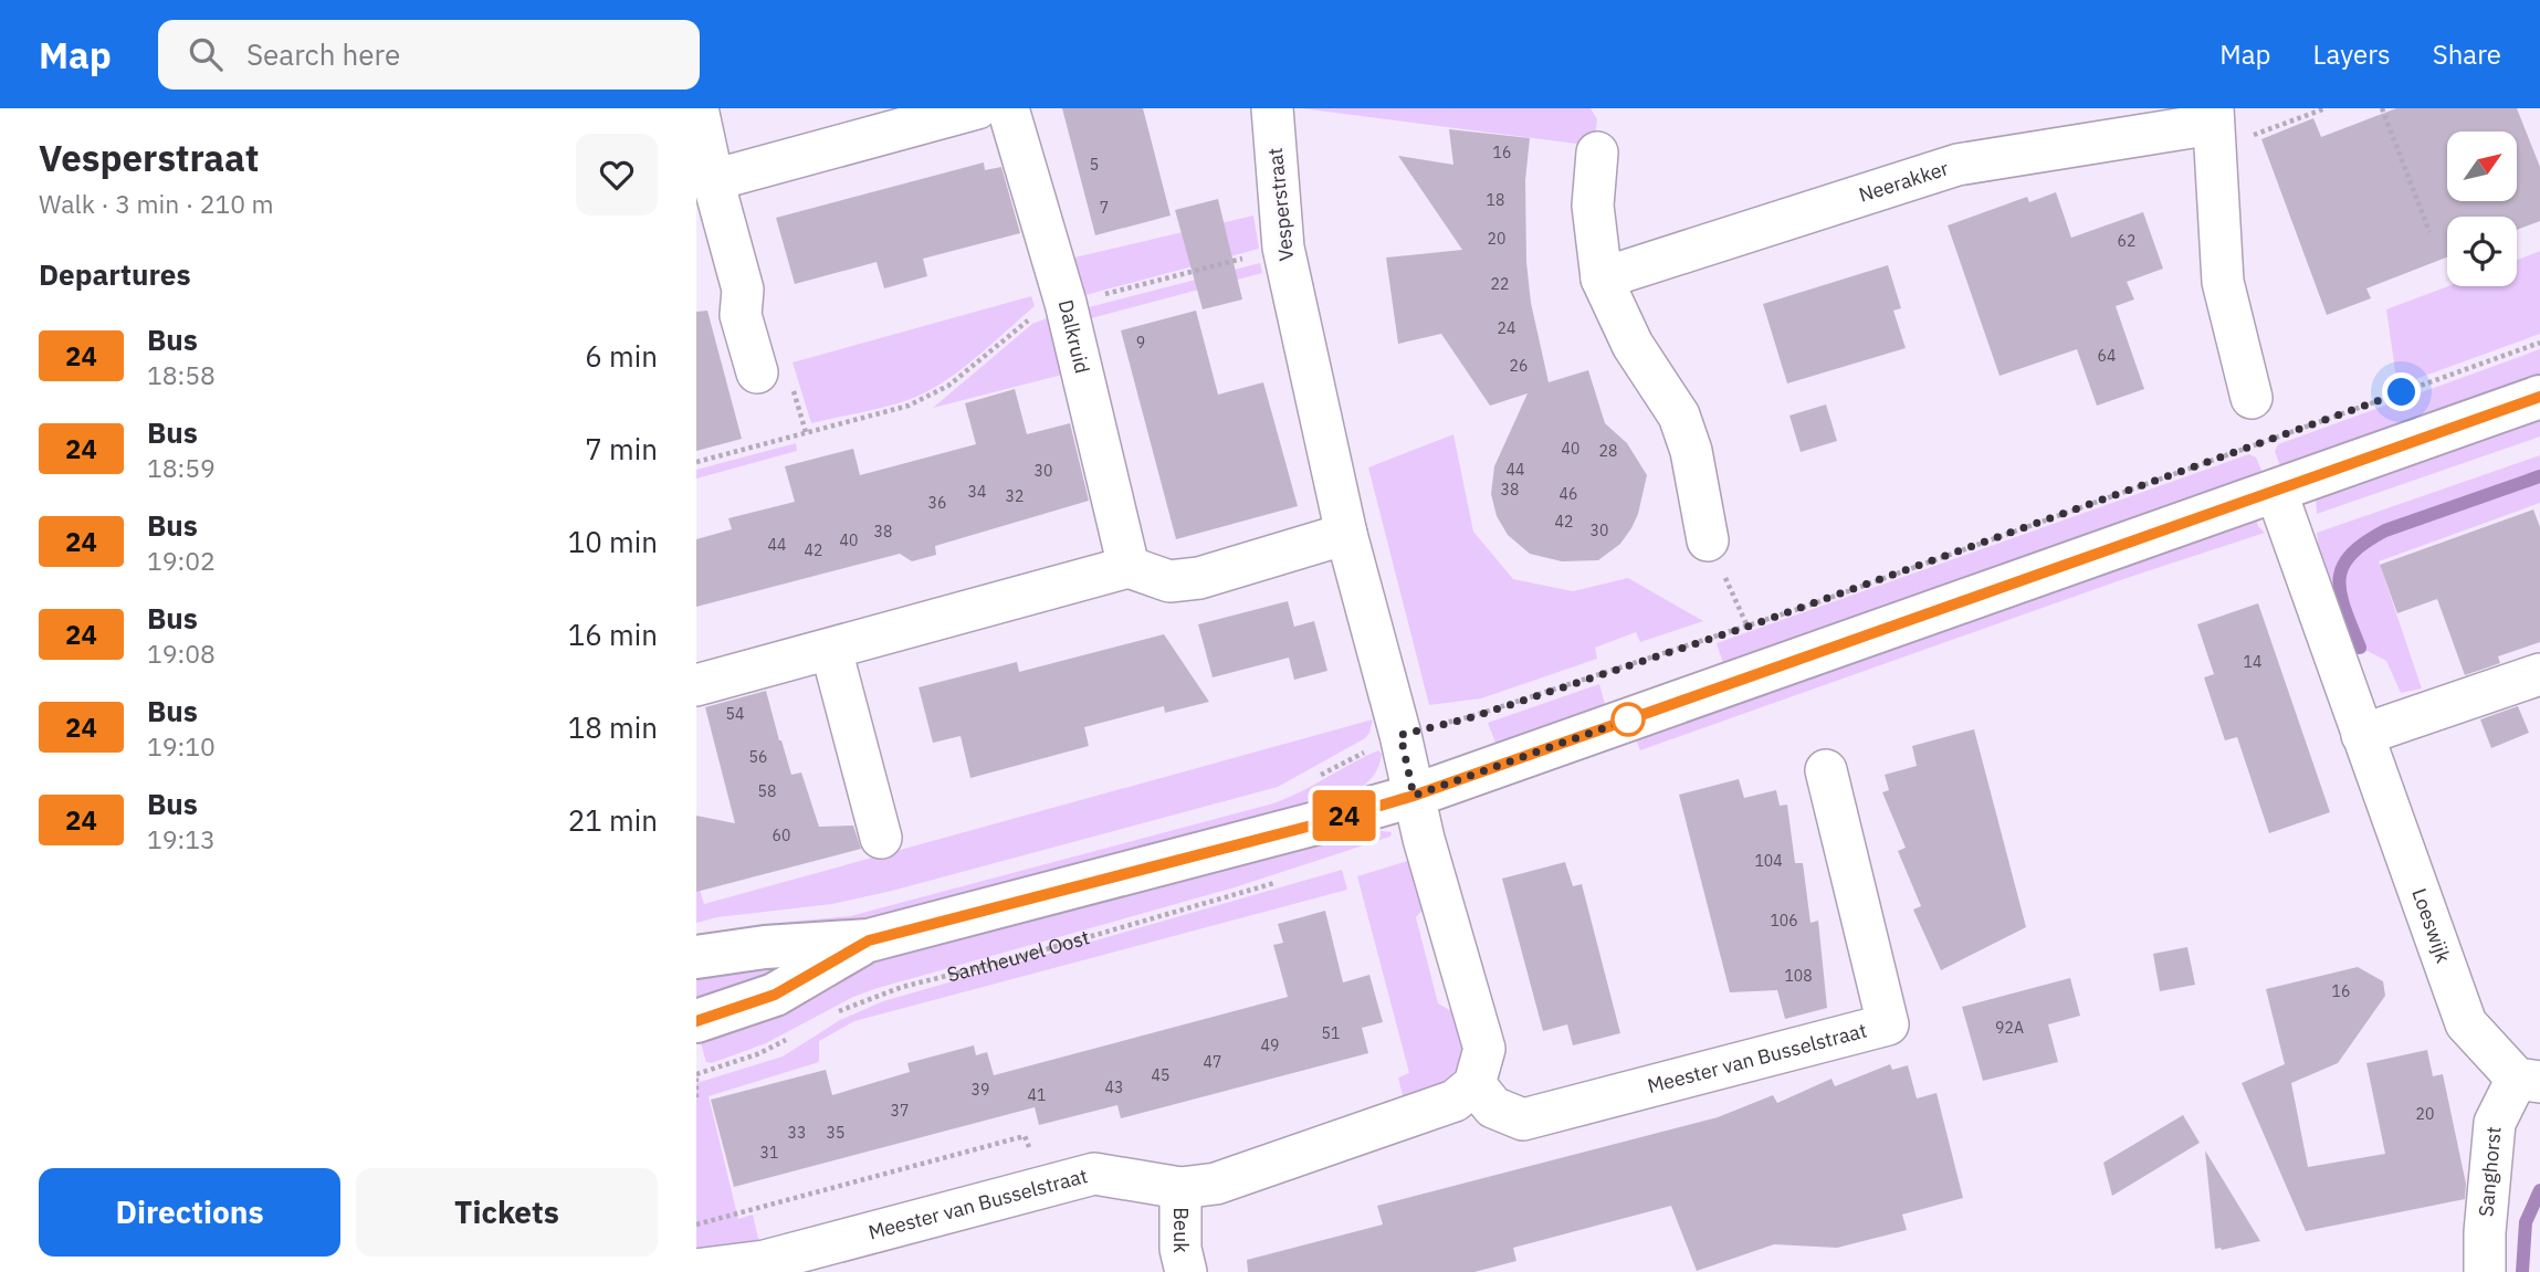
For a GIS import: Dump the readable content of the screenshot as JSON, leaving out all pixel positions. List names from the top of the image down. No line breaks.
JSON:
{"streets":{"street":["Neerakker","Vesperstraat","Dalkruid","Loeswijk","Meester van Busselstraat","Sanghorst","Beuk"],"path":["Santheuvel Oost"]},"crossings":[["Loeswijk","Sanghorst"],["Meester van Busselstraat","Beuk"]],"lines":["bus line 24"],"house_numbers":["16","5","18","7","20","62","22","24","9","64","26","40","28","44","30","38","34","46","32","36","42","30","38","40","44","42","14","54","56","58","60","104","106","108","16","92A","51","49","47","45","43","39","41","37","20","33","35","31"],"north":"top right","page":{"header":"Map","search":"Search here","nav":["Map","Layers","Share"],"heading":[["Vesperstraat","Walk · 3 min · 210 m"],"Departures"],"on_map":"24","list":[{"mark":"24","name":"Bus","note":"18:58","value":"6 min"},{"mark":"24","name":"Bus","note":"18:59","value":"7 min"},{"mark":"24","name":"Bus","note":"19:02","value":"10 min"},{"mark":"24","name":"Bus","note":"19:08","value":"16 min"},{"mark":"24","name":"Bus","note":"19:10","value":"18 min"},{"mark":"24","name":"Bus","note":"19:13","value":"21 min"}],"buttons":["Directions","Tickets"]}}
